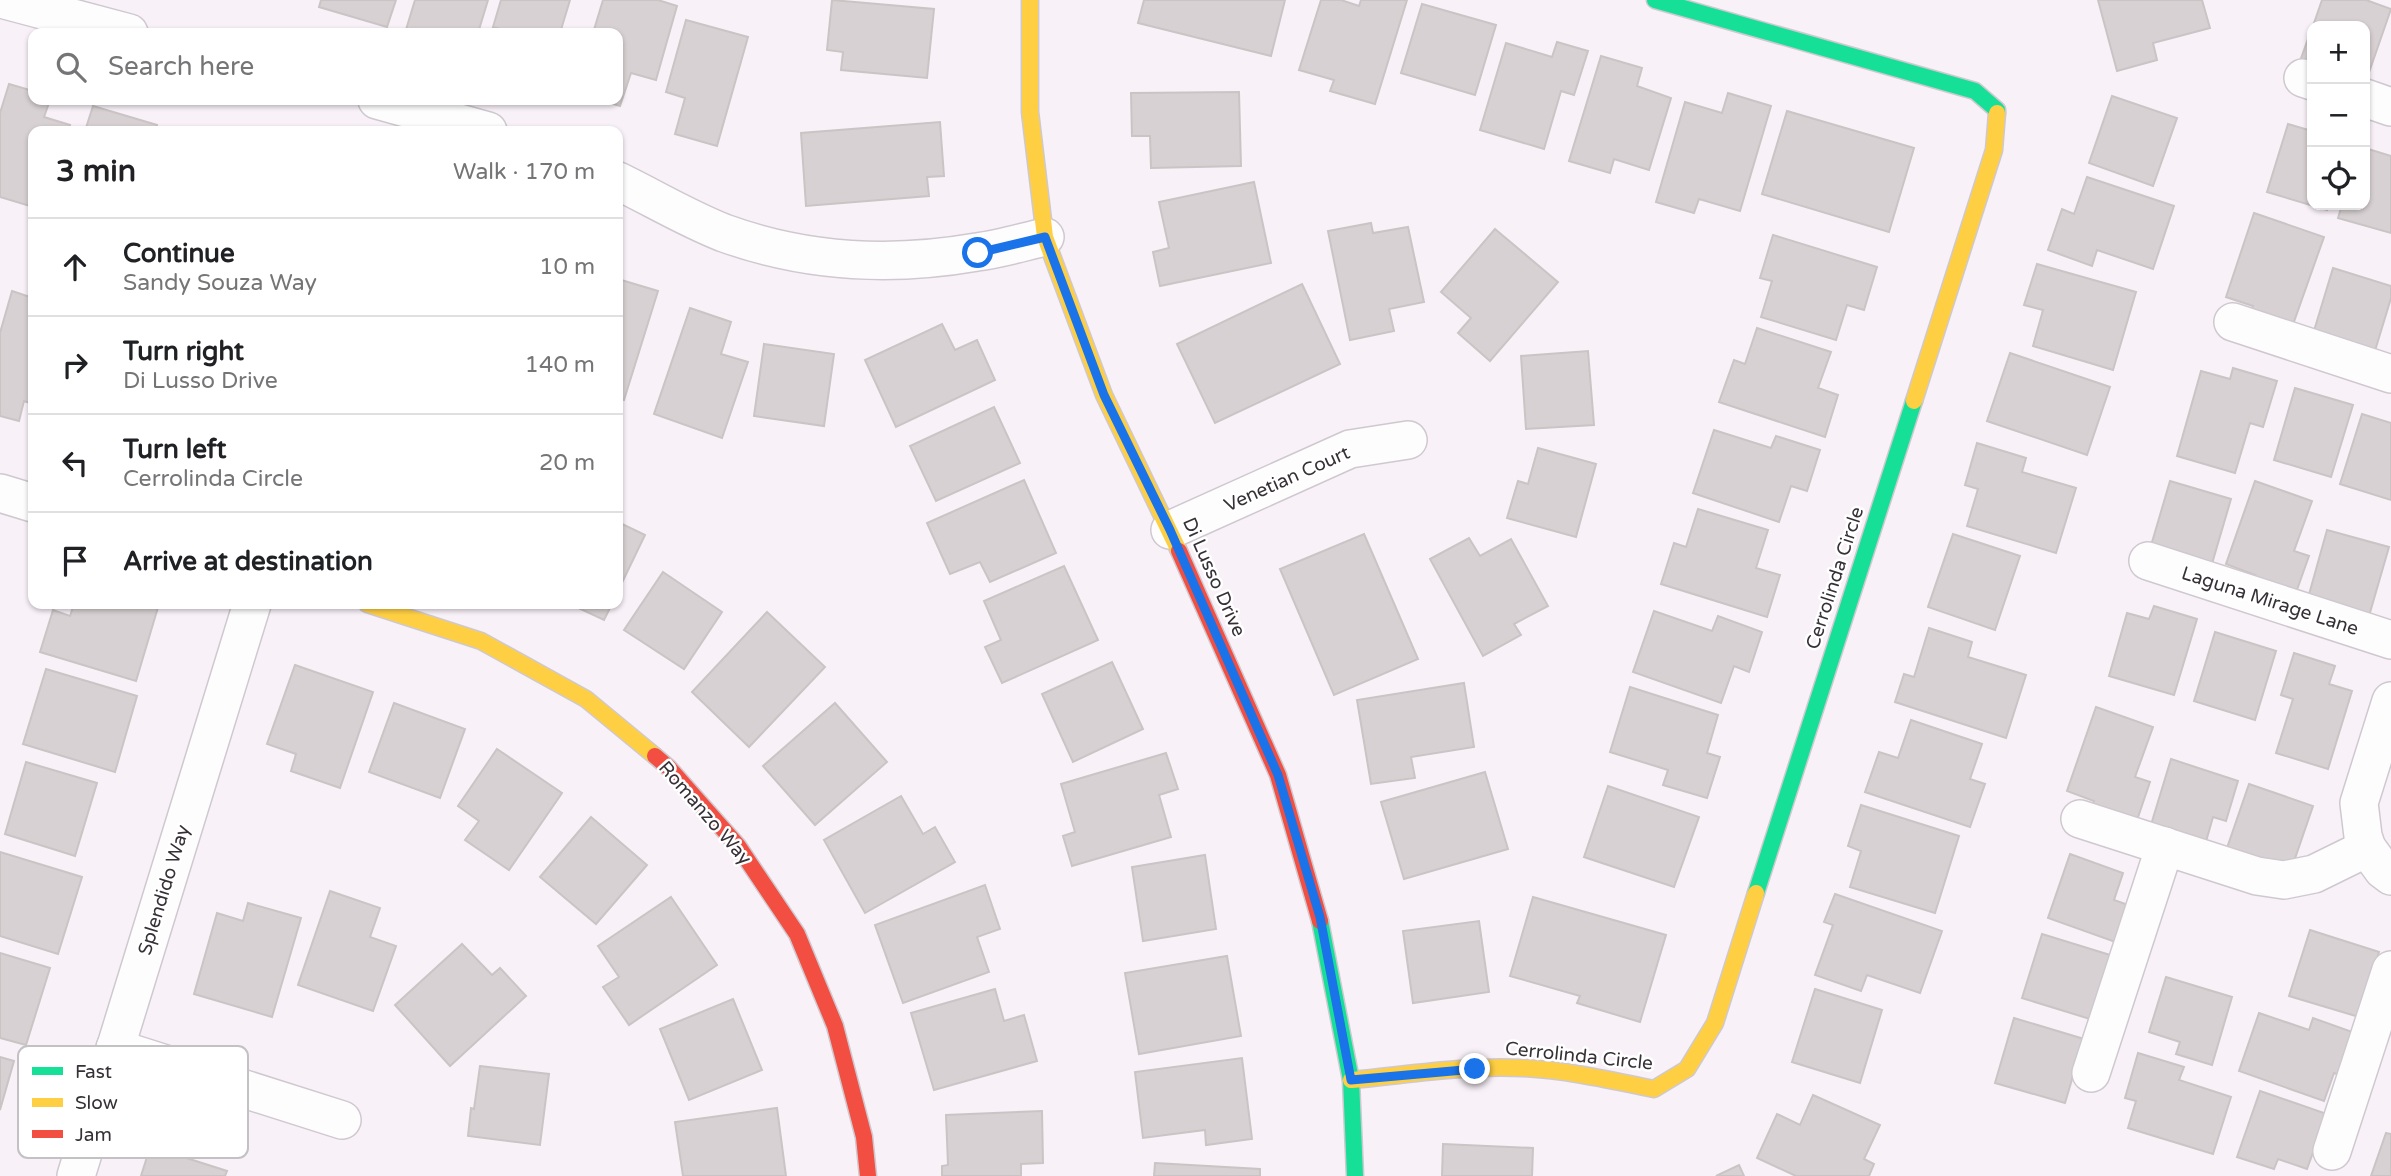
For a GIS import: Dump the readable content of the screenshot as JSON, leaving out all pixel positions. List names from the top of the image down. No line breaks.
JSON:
{"streets":{"street":["Venetian Court","Di Lusso Drive","Cerrolinda Circle","Laguna Mirage Lane","Romanzo Way","Splendido Way"]},"crossings":[["Venetian Court","Di Lusso Drive"],["Di Lusso Drive","Cerrolinda Circle"]],"legend":["Fast","Slow","Jam"],"page":{"map_buttons":["+","−"],"search":"Search here","heading":["3 min","Walk · 170 m"],"list":[["Continue","Sandy Souza Way","10 m"],["Turn right","Di Lusso Drive","140 m"],["Turn left","Cerrolinda Circle","20 m"],"Arrive at destination"]}}
